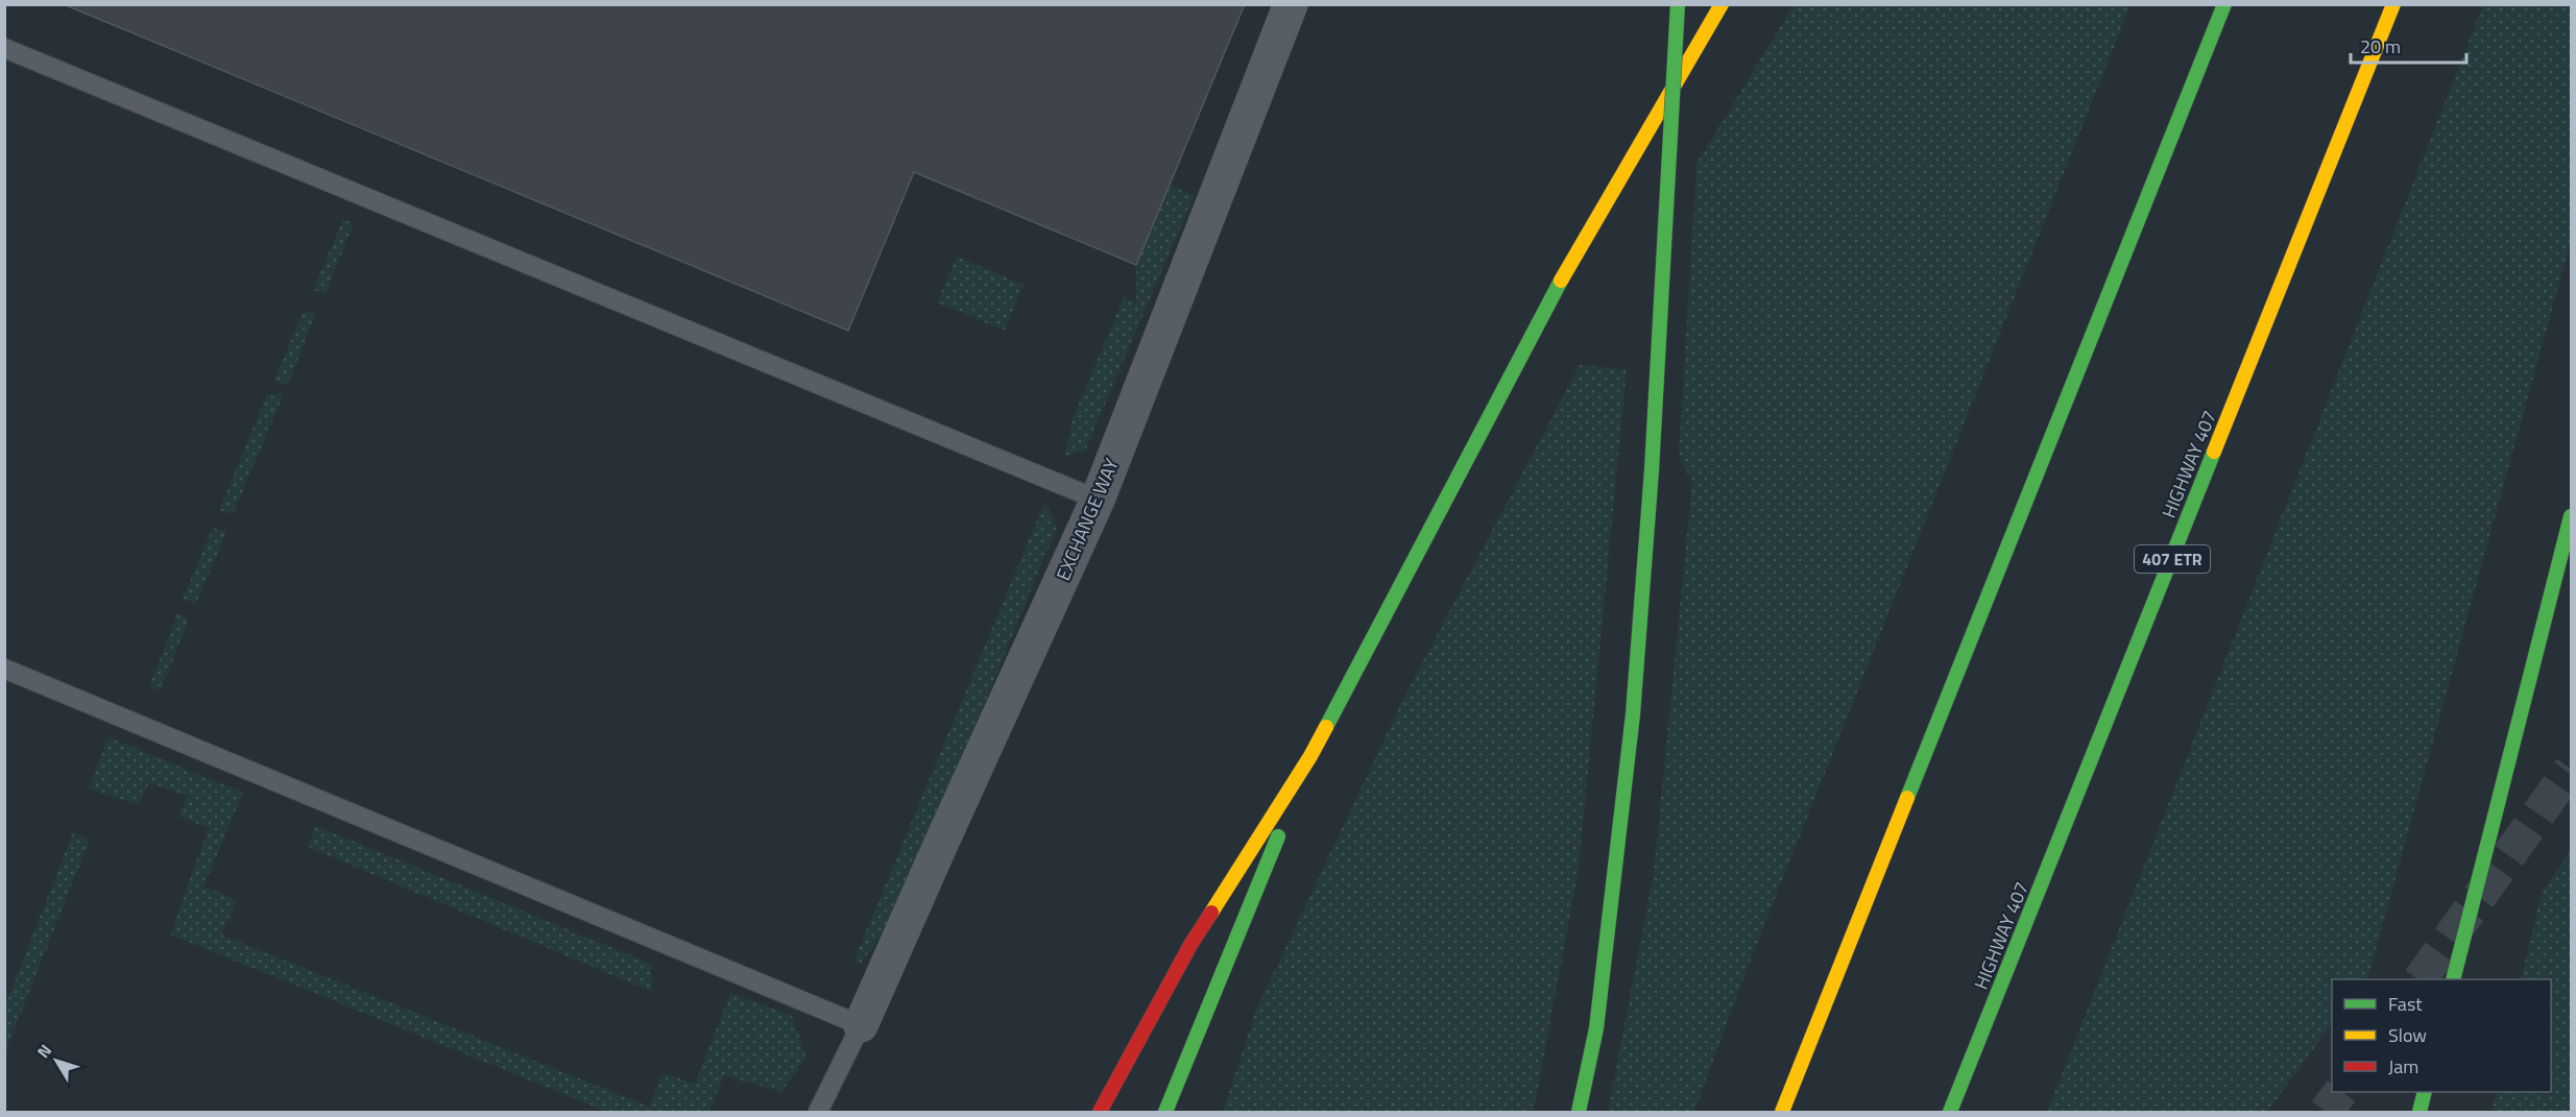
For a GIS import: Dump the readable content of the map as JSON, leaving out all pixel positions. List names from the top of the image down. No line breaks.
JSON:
{"streets":{"highway":["HIGHWAY 407","407 ETR"],"street":["EXCHANGE WAY"]},"legend":["Fast","Slow","Jam"],"scale_bar":"20 m","north":"top left"}
